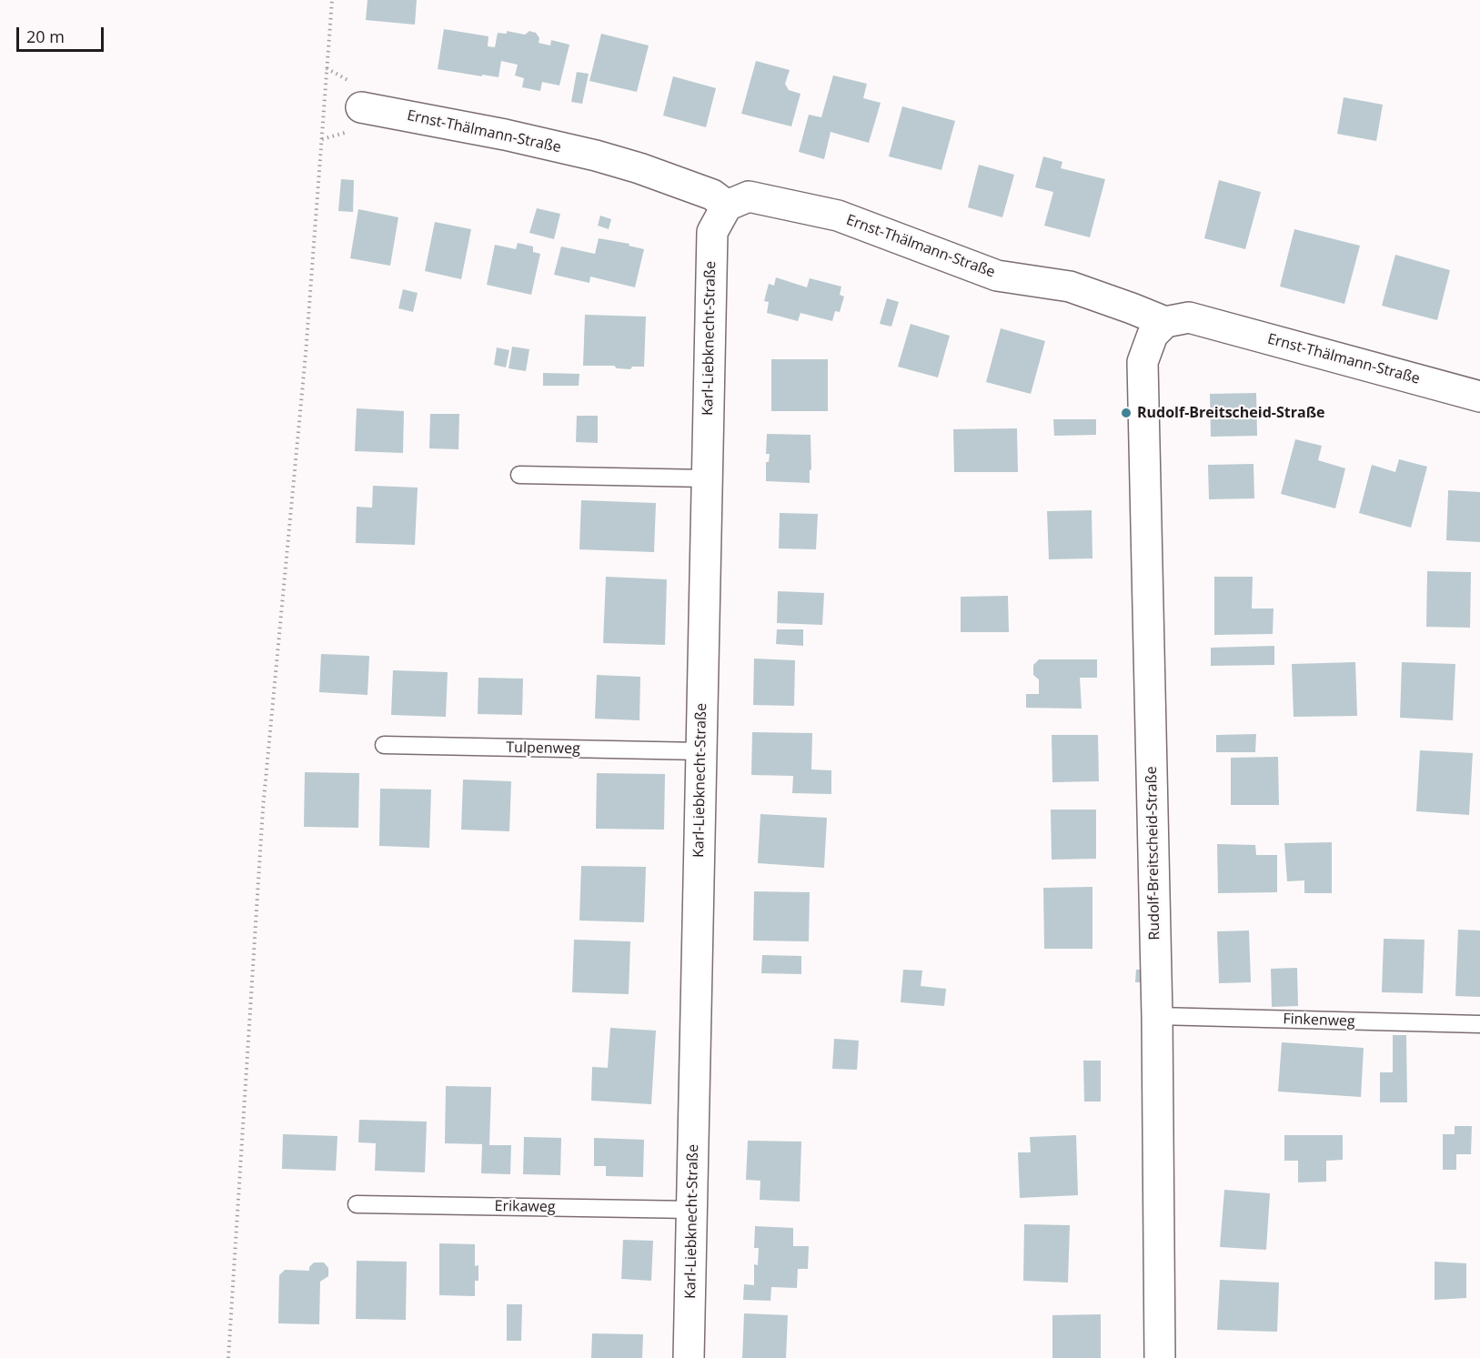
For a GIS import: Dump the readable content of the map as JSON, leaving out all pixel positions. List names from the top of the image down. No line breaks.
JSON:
{"streets":{"street":["Ernst-Thälmann-Straße","Karl-Liebknecht-Straße","Rudolf-Breitscheid-Straße"],"lane":["Tulpenweg","Finkenweg","Erikaweg"]},"crossings":[["Ernst-Thälmann-Straße","Karl-Liebknecht-Straße"],["Ernst-Thälmann-Straße","Rudolf-Breitscheid-Straße"],["Karl-Liebknecht-Straße","Tulpenweg"],["Karl-Liebknecht-Straße","Erikaweg"],["Rudolf-Breitscheid-Straße","Finkenweg"]],"places":["Rudolf-Breitscheid-Straße"],"scale_bar":"20 m"}
